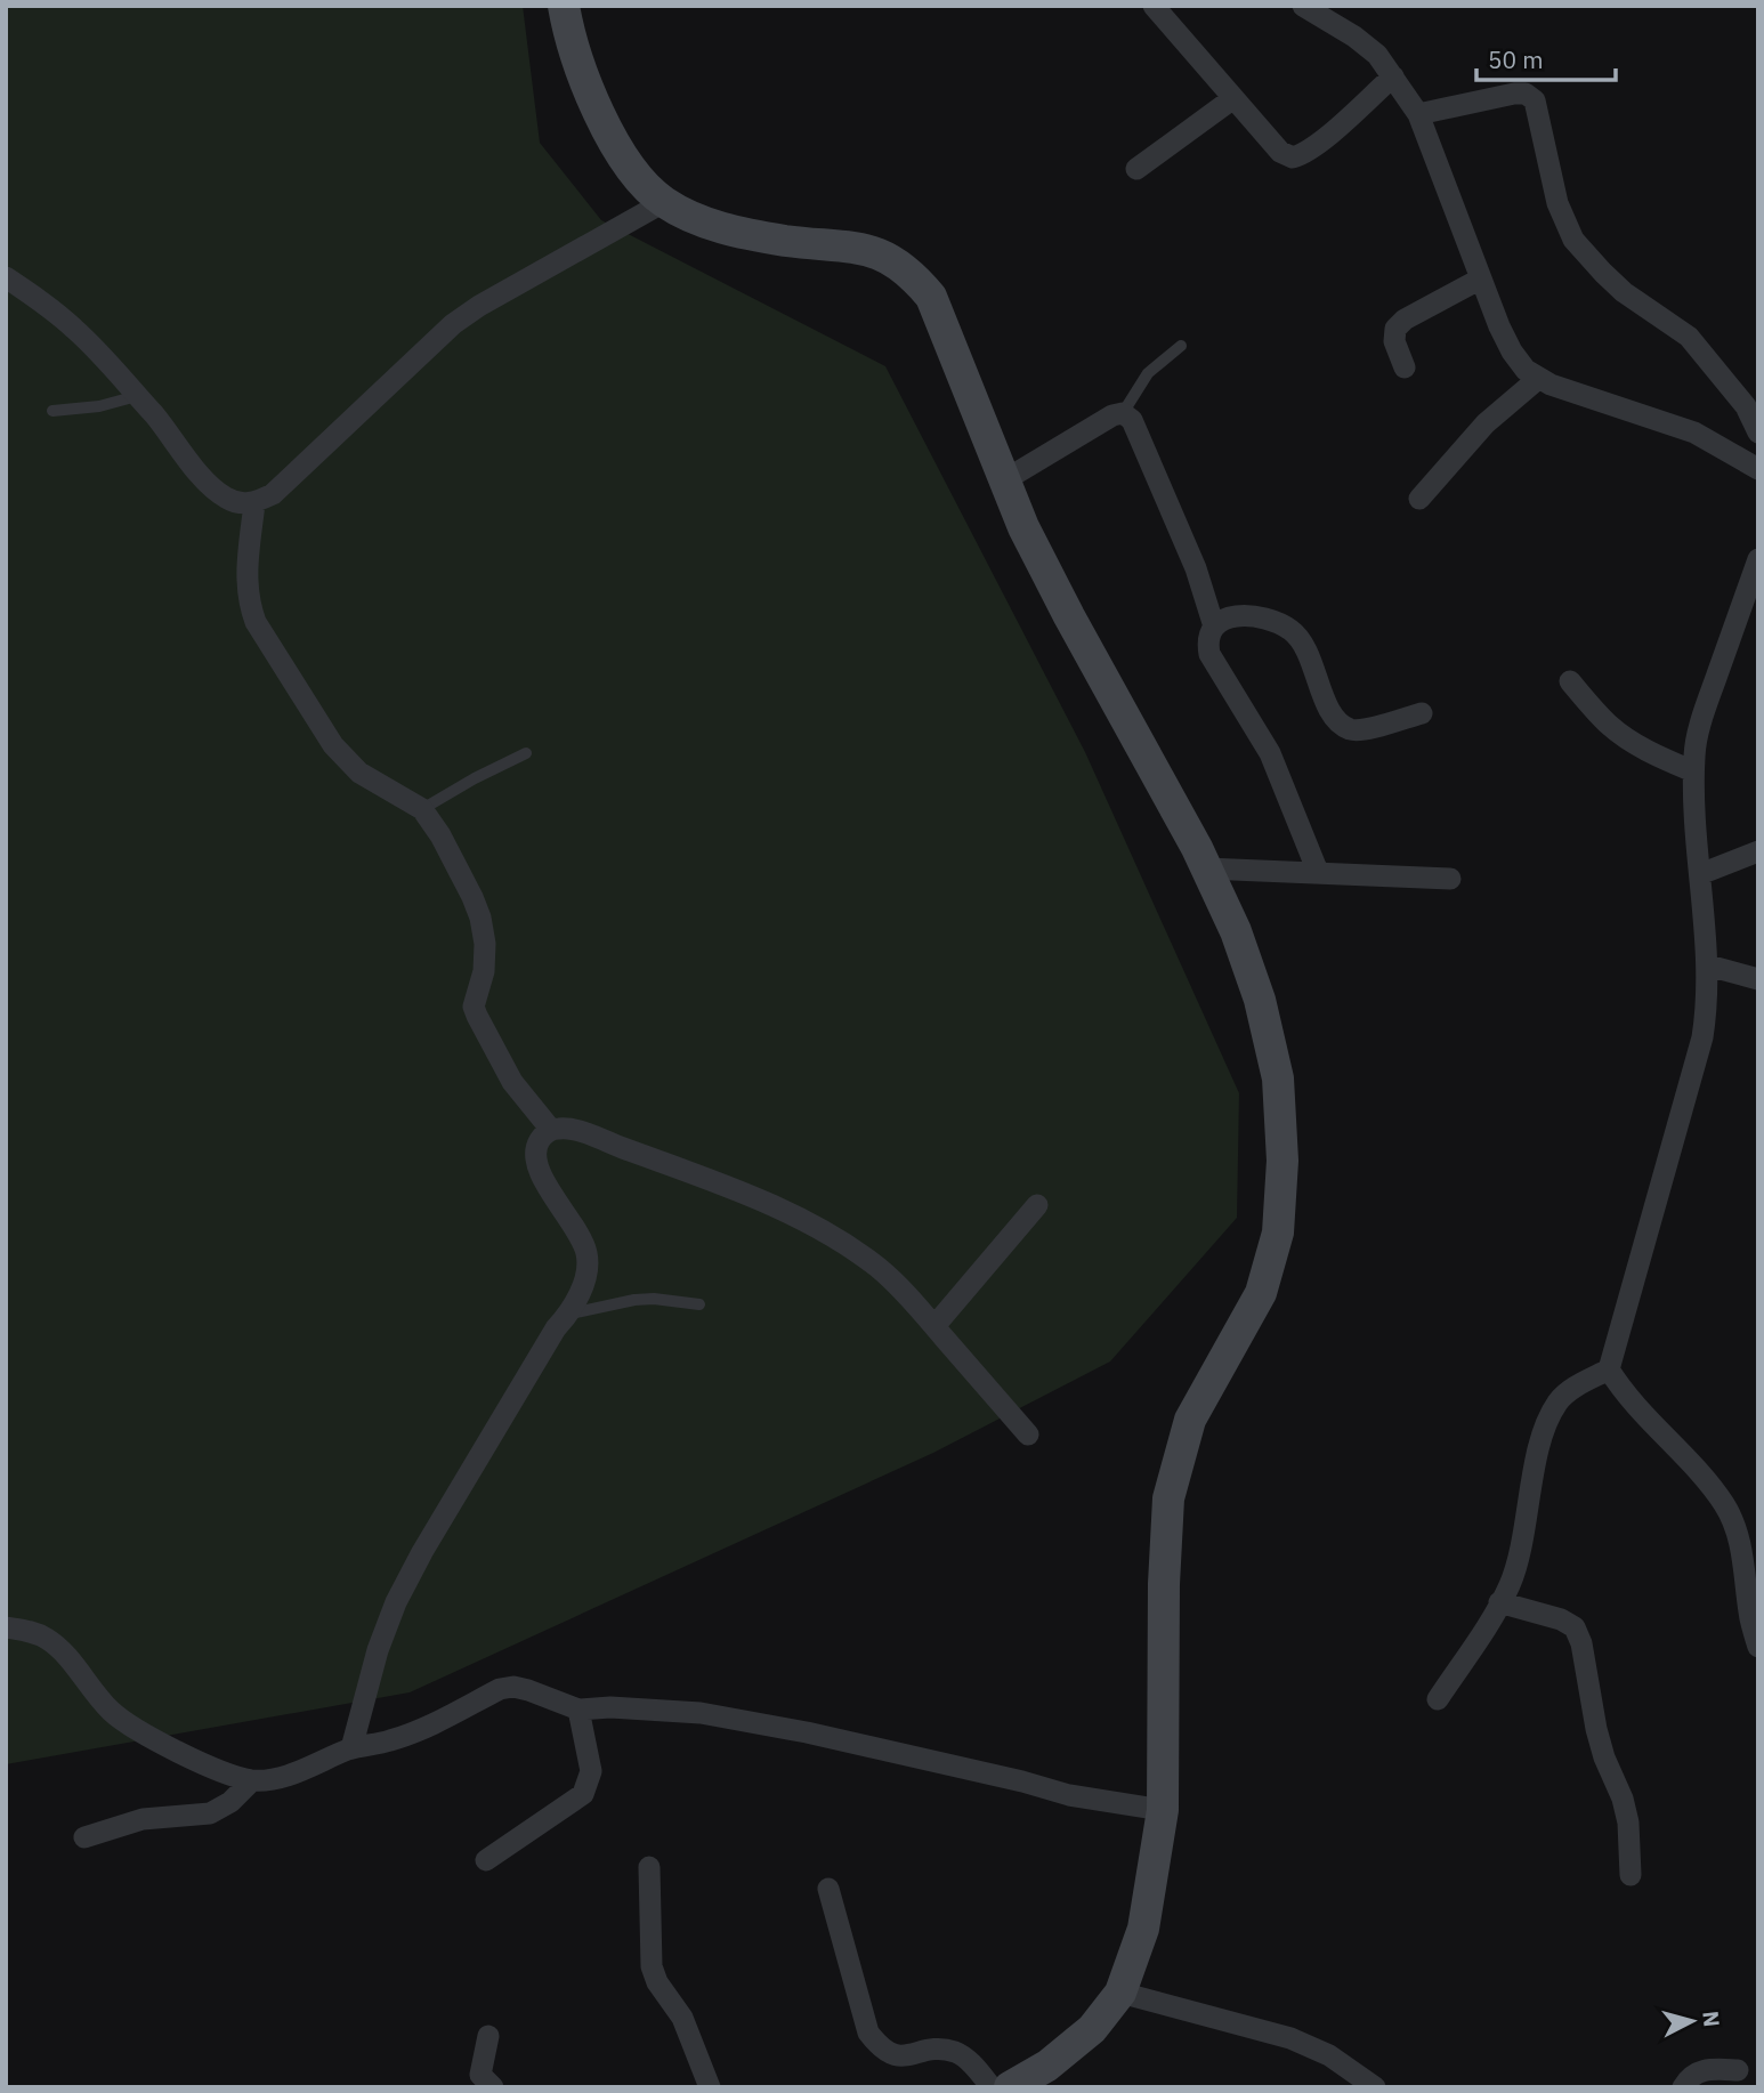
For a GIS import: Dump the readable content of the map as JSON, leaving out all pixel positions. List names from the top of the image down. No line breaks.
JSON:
{"scale_bar":"50 m","north":"right"}
